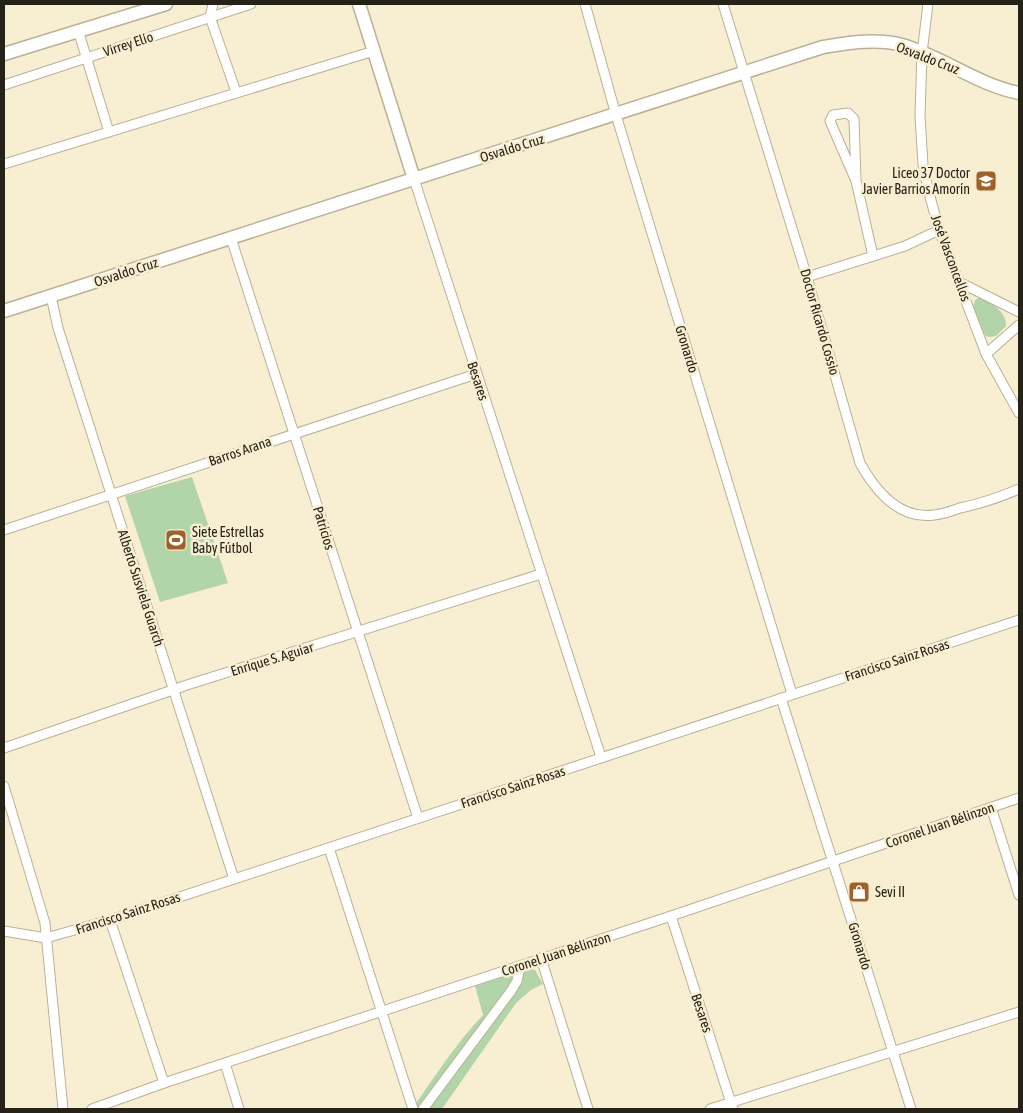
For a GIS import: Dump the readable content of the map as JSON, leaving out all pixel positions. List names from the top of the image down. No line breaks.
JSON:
{"streets":{"street":["Virrey Elío","Osvaldo Cruz","José Vasconcellos","Doctor Ricardo Cossio","Gronardo","Besares","Barros Arana","Patricios","Alberto Susviela Guarch","Enrique S. Aguiar","Francisco Sainz Rosas","Coronel Juan Bélinzon"]},"crossings":[["Osvaldo Cruz","José Vasconcellos"],["Osvaldo Cruz","Doctor Ricardo Cossio"],["Osvaldo Cruz","Gronardo"],["Osvaldo Cruz","Besares"],["Osvaldo Cruz","Patricios"],["Osvaldo Cruz","Alberto Susviela Guarch"],["Gronardo","Francisco Sainz Rosas"],["Gronardo","Coronel Juan Bélinzon"],["Besares","Barros Arana"],["Besares","Enrique S. Aguiar"],["Besares","Francisco Sainz Rosas"],["Besares","Coronel Juan Bélinzon"],["Barros Arana","Patricios"],["Barros Arana","Alberto Susviela Guarch"],["Patricios","Enrique S. Aguiar"],["Patricios","Francisco Sainz Rosas"],["Alberto Susviela Guarch","Enrique S. Aguiar"],["Alberto Susviela Guarch","Francisco Sainz Rosas"]],"places":{"school or university":["Liceo 37 Doctor Javier Barrios Amorín"],"sports":["Siete Estrellas Baby Fútbol"],"shop":["Sevi II"]}}
